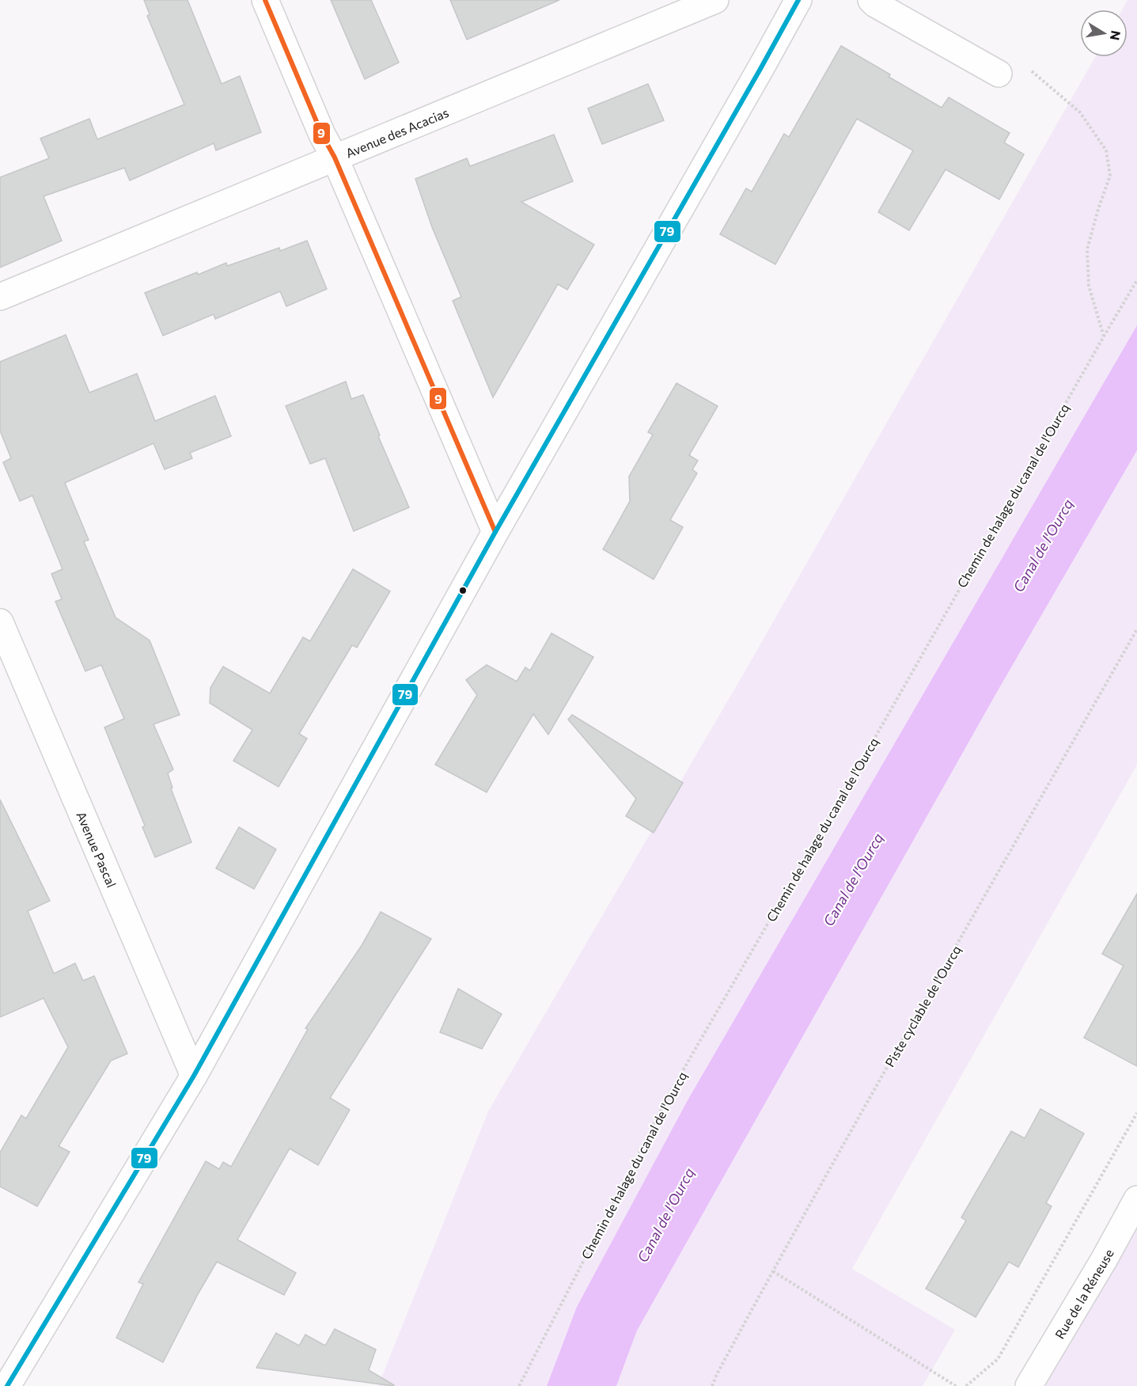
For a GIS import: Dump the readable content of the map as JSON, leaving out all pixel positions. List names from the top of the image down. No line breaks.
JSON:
{"streets":{"street":["Avenue des Acacias","Avenue Pascal","Rue de la Réneuse"],"path":["Chemin de halage du canal de l'Ourcq","Piste cyclable de l'Ourcq"]},"water":["Canal de l'Ourcq"],"lines":["transit line 9","transit line 79"],"north":"right"}
